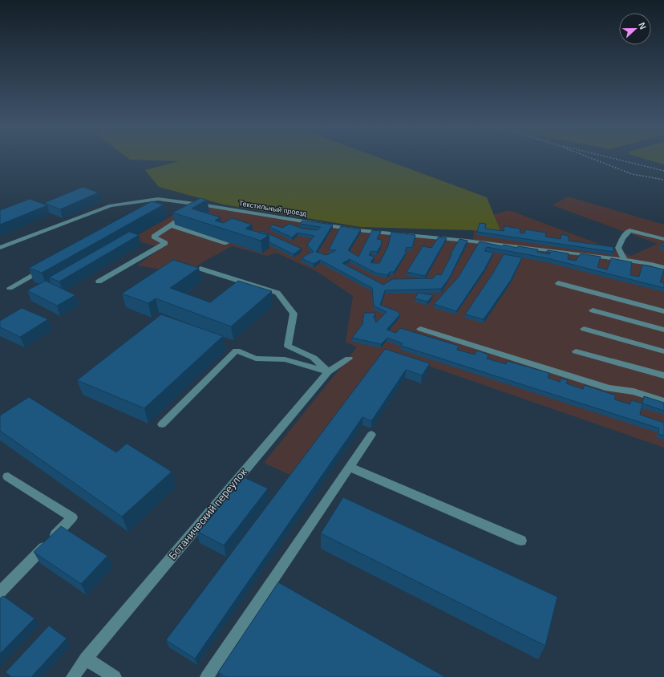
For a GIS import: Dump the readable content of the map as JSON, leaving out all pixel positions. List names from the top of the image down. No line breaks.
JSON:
{"streets":{"street":["Текстильный проезд","Ботанический переулок"]},"north":"right"}
